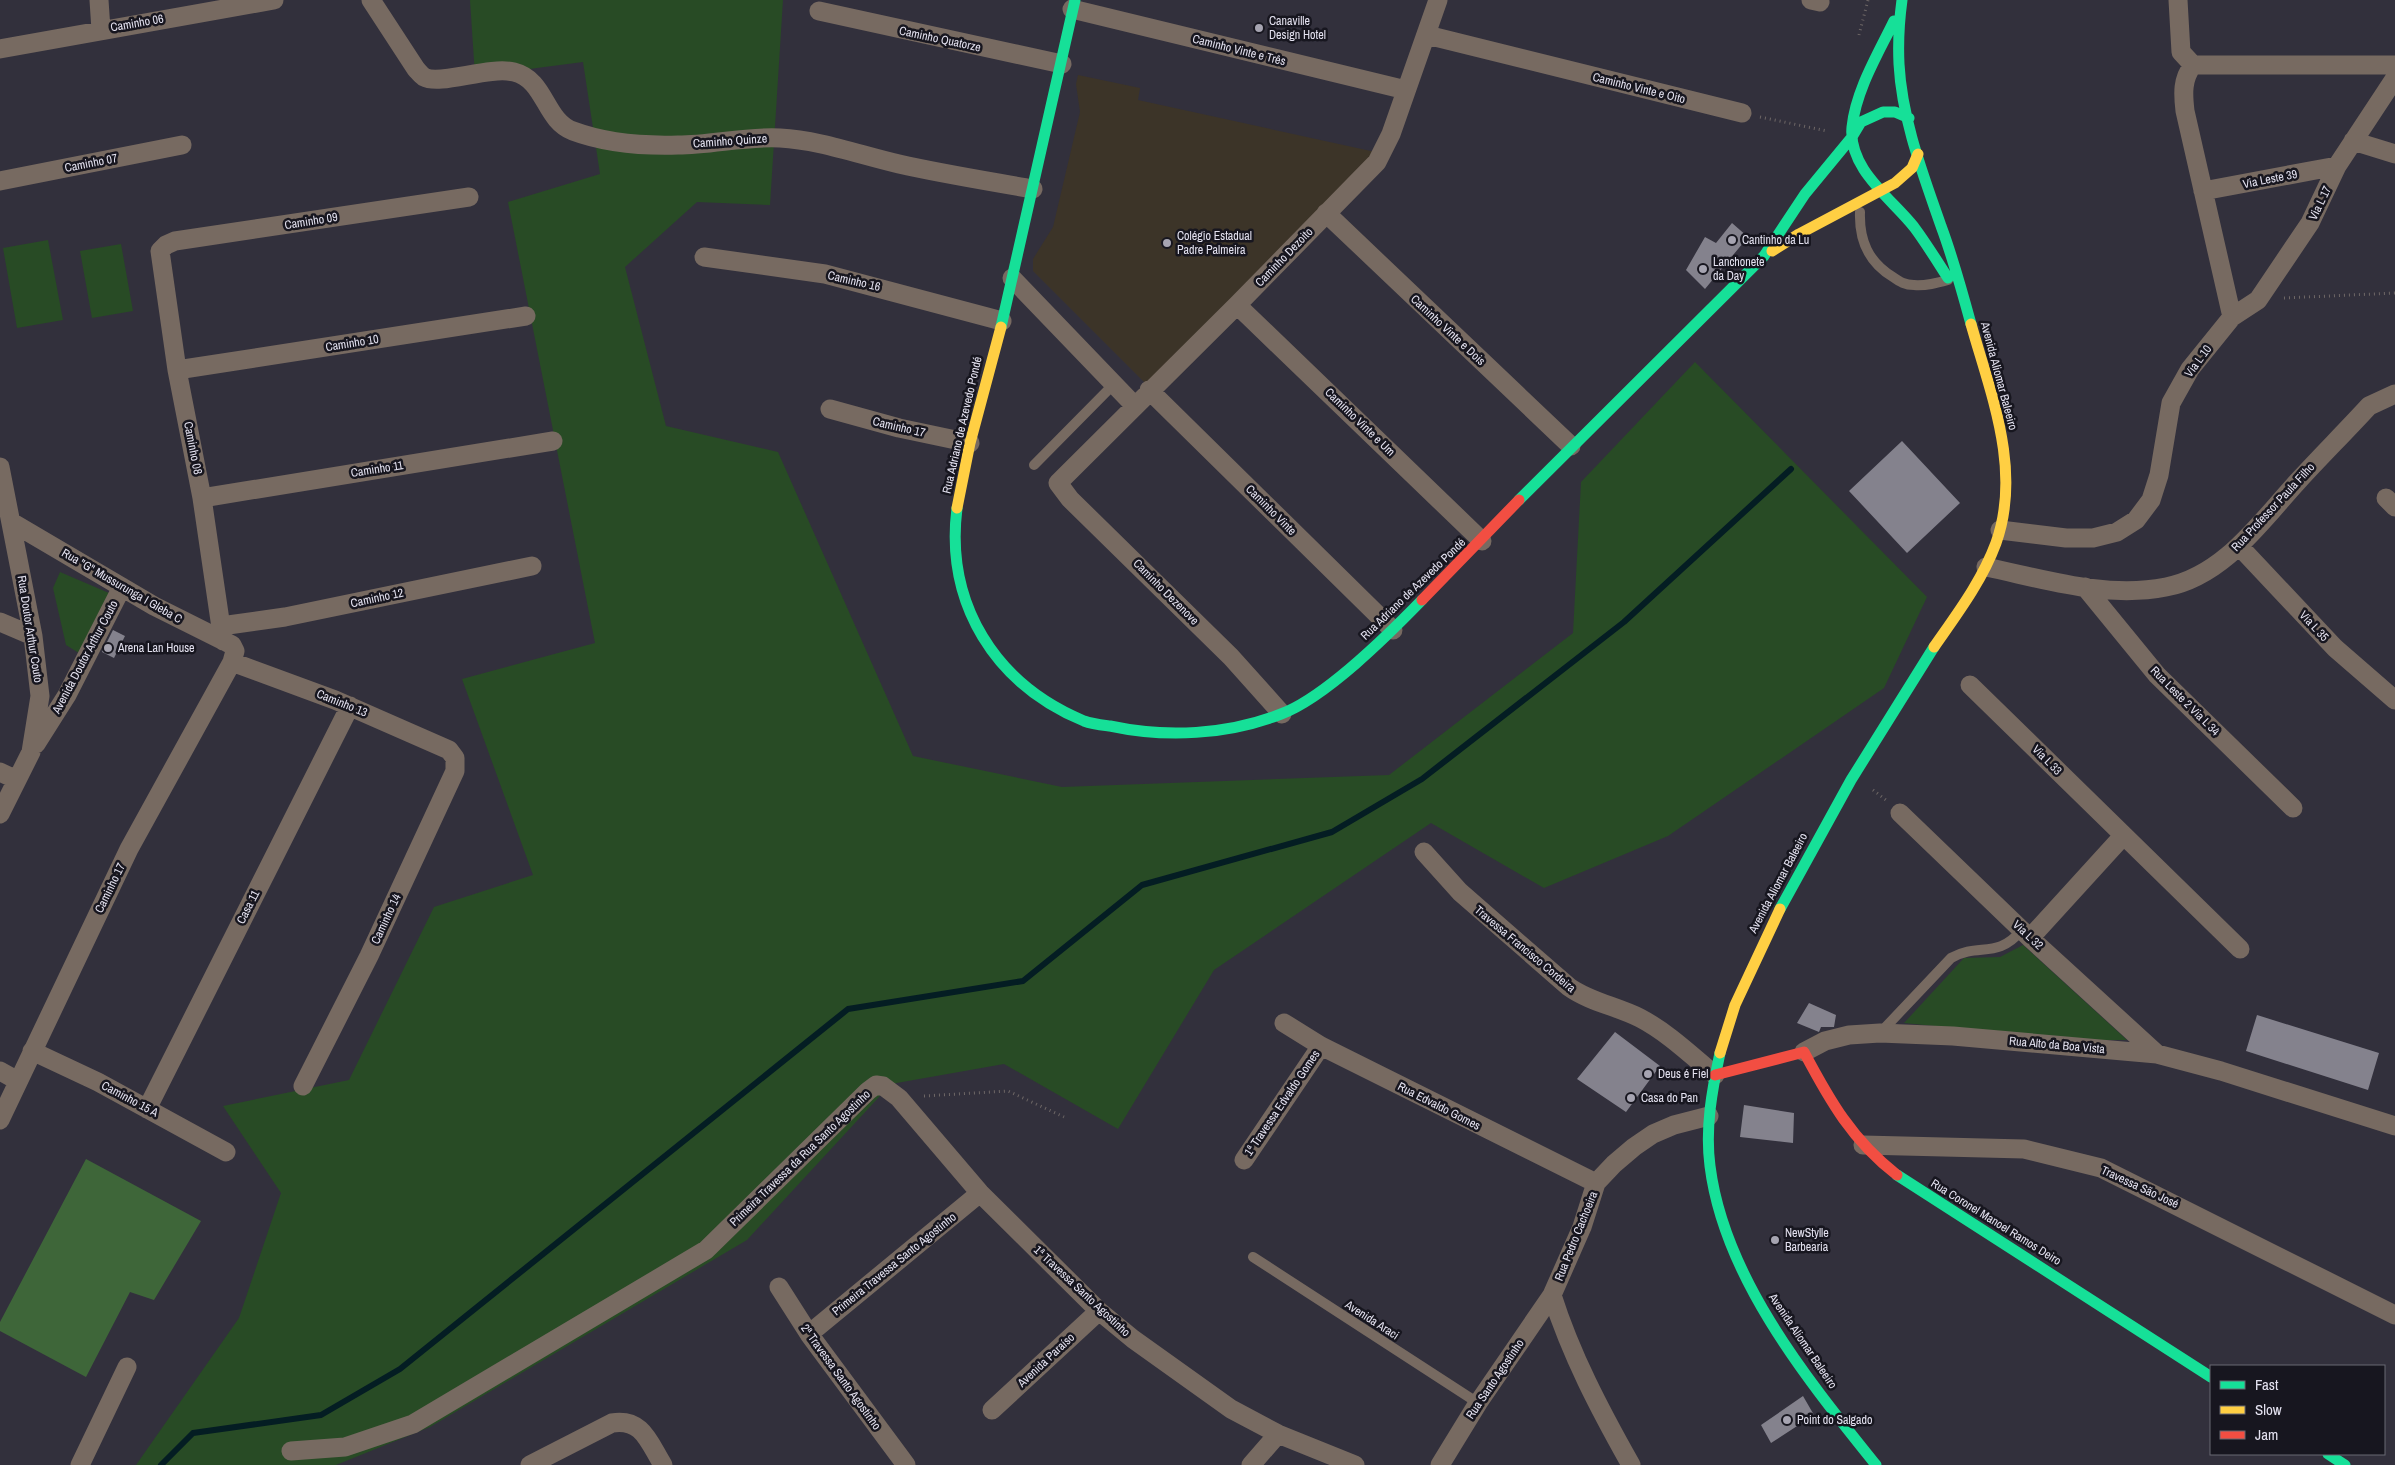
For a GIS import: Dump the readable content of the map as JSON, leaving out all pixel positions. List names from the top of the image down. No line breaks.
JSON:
{"streets":{"street":["Caminho 06","Caminho Quatorze","Caminho Vinte e Três","Caminho Vinte e Oito","Caminho Quinze","Caminho 07","Via Leste 39","Via L 17","Caminho 09","Caminho Dezoito","Caminho 16","Caminho Vinte e Dois","Caminho 10","Via L 10","Avenida Aliomar Baleeiro","Caminho Vinte e Um","Rua Adriano de Azevedo Pondé","Caminho 17","Caminho 08","Caminho 11","Rua Professor Paula Filho","Caminho Vinte","Rua \"G\" Mussurunga I Gleba C","Caminho Dezenove","Caminho 12","Via L 35","Rua Doutor Arthur Couto","Avenida Doutor Arthur Couto","Rua Leste 2 Via L 34","Caminho 13","Via L 33","Casa 11","Caminho 14","Via L 32","Travessa Francisco Cordeira","Rua Alto da Boa Vista","Caminho 15 A","1ª Travessa Edvaldo Gomes","Rua Edvaldo Gomes","Primeira Travessa da Rua Santo Agostinho","Travessa São José","Rua Coronel Manoel Ramos Deiro","Rua Pedro Cachoeira","Primeira Travessa Santo Agostinho","1ª Travessa Santo Agostinho","Avenida Paraíso","2ª Travessa Santo Agostinho","Rua Santo Agostinho"],"lane":["Avenida Araci"]},"crossings":[["Caminho Quatorze","Rua Adriano de Azevedo Pondé"],["Caminho Vinte e Três","Caminho Dezoito"],["Caminho Vinte e Três","Rua Adriano de Azevedo Pondé"],["Caminho Vinte e Oito","Caminho Dezoito"],["Caminho Quinze","Rua Adriano de Azevedo Pondé"],["Via Leste 39","Via L 17"],["Via L 17","Via L 10"],["Caminho 09","Caminho 08"],["Caminho Dezoito","Caminho Vinte e Dois"],["Caminho Dezoito","Caminho Vinte e Um"],["Caminho Dezoito","Caminho Vinte"],["Caminho Dezoito","Caminho Dezenove"],["Caminho 16","Rua Adriano de Azevedo Pondé"],["Caminho Vinte e Dois","Rua Adriano de Azevedo Pondé"],["Caminho 10","Caminho 08"],["Via L 10","Avenida Aliomar Baleeiro"],["Avenida Aliomar Baleeiro","Rua Adriano de Azevedo Pondé"],["Avenida Aliomar Baleeiro","Rua Professor Paula Filho"],["Avenida Aliomar Baleeiro","Travessa Francisco Cordeira"],["Avenida Aliomar Baleeiro","Rua Alto da Boa Vista"],["Avenida Aliomar Baleeiro","Rua Pedro Cachoeira"],["Caminho Vinte e Um","Rua Adriano de Azevedo Pondé"],["Rua Adriano de Azevedo Pondé","Caminho 17"],["Rua Adriano de Azevedo Pondé","Caminho Vinte"],["Rua Adriano de Azevedo Pondé","Caminho Dezenove"],["Caminho 17","Caminho 08"],["Caminho 17","Rua \"G\" Mussurunga I Gleba C"],["Caminho 17","Caminho 12"],["Caminho 17","Caminho 13"],["Caminho 17","Caminho 15 A"],["Caminho 08","Caminho 11"],["Caminho 08","Rua \"G\" Mussurunga I Gleba C"],["Caminho 08","Caminho 12"],["Caminho 08","Caminho 13"],["Rua Professor Paula Filho","Via L 35"],["Rua Professor Paula Filho","Rua Leste 2 Via L 34"],["Rua \"G\" Mussurunga I Gleba C","Caminho 12"],["Rua \"G\" Mussurunga I Gleba C","Rua Doutor Arthur Couto"],["Rua \"G\" Mussurunga I Gleba C","Avenida Doutor Arthur Couto"],["Rua \"G\" Mussurunga I Gleba C","Caminho 13"],["Caminho 12","Caminho 13"],["Rua Doutor Arthur Couto","Avenida Doutor Arthur Couto"],["Caminho 13","Casa 11"],["Caminho 13","Caminho 14"],["Casa 11","Caminho 15 A"],["Via L 32","Rua Alto da Boa Vista"],["Travessa Francisco Cordeira","Rua Alto da Boa Vista"],["Rua Alto da Boa Vista","Rua Coronel Manoel Ramos Deiro"],["1ª Travessa Edvaldo Gomes","Rua Edvaldo Gomes"],["Rua Edvaldo Gomes","Rua Pedro Cachoeira"],["Primeira Travessa da Rua Santo Agostinho","1ª Travessa Santo Agostinho"],["Travessa São José","Rua Coronel Manoel Ramos Deiro"],["Rua Pedro Cachoeira","Rua Santo Agostinho"],["Primeira Travessa Santo Agostinho","1ª Travessa Santo Agostinho"],["Primeira Travessa Santo Agostinho","2ª Travessa Santo Agostinho"],["1ª Travessa Santo Agostinho","Avenida Paraíso"],["Avenida Araci","Rua Santo Agostinho"]],"places":["Canaville Design Hotel","Cantinho da Lu","Colégio Estadual Padre Palmeira","Lanchonete da Day","Arena Lan House","Deus é Fiel","Casa do Pan","NewStylle Barbearia","Point do Salgado"],"legend":["Fast","Slow","Jam"]}
